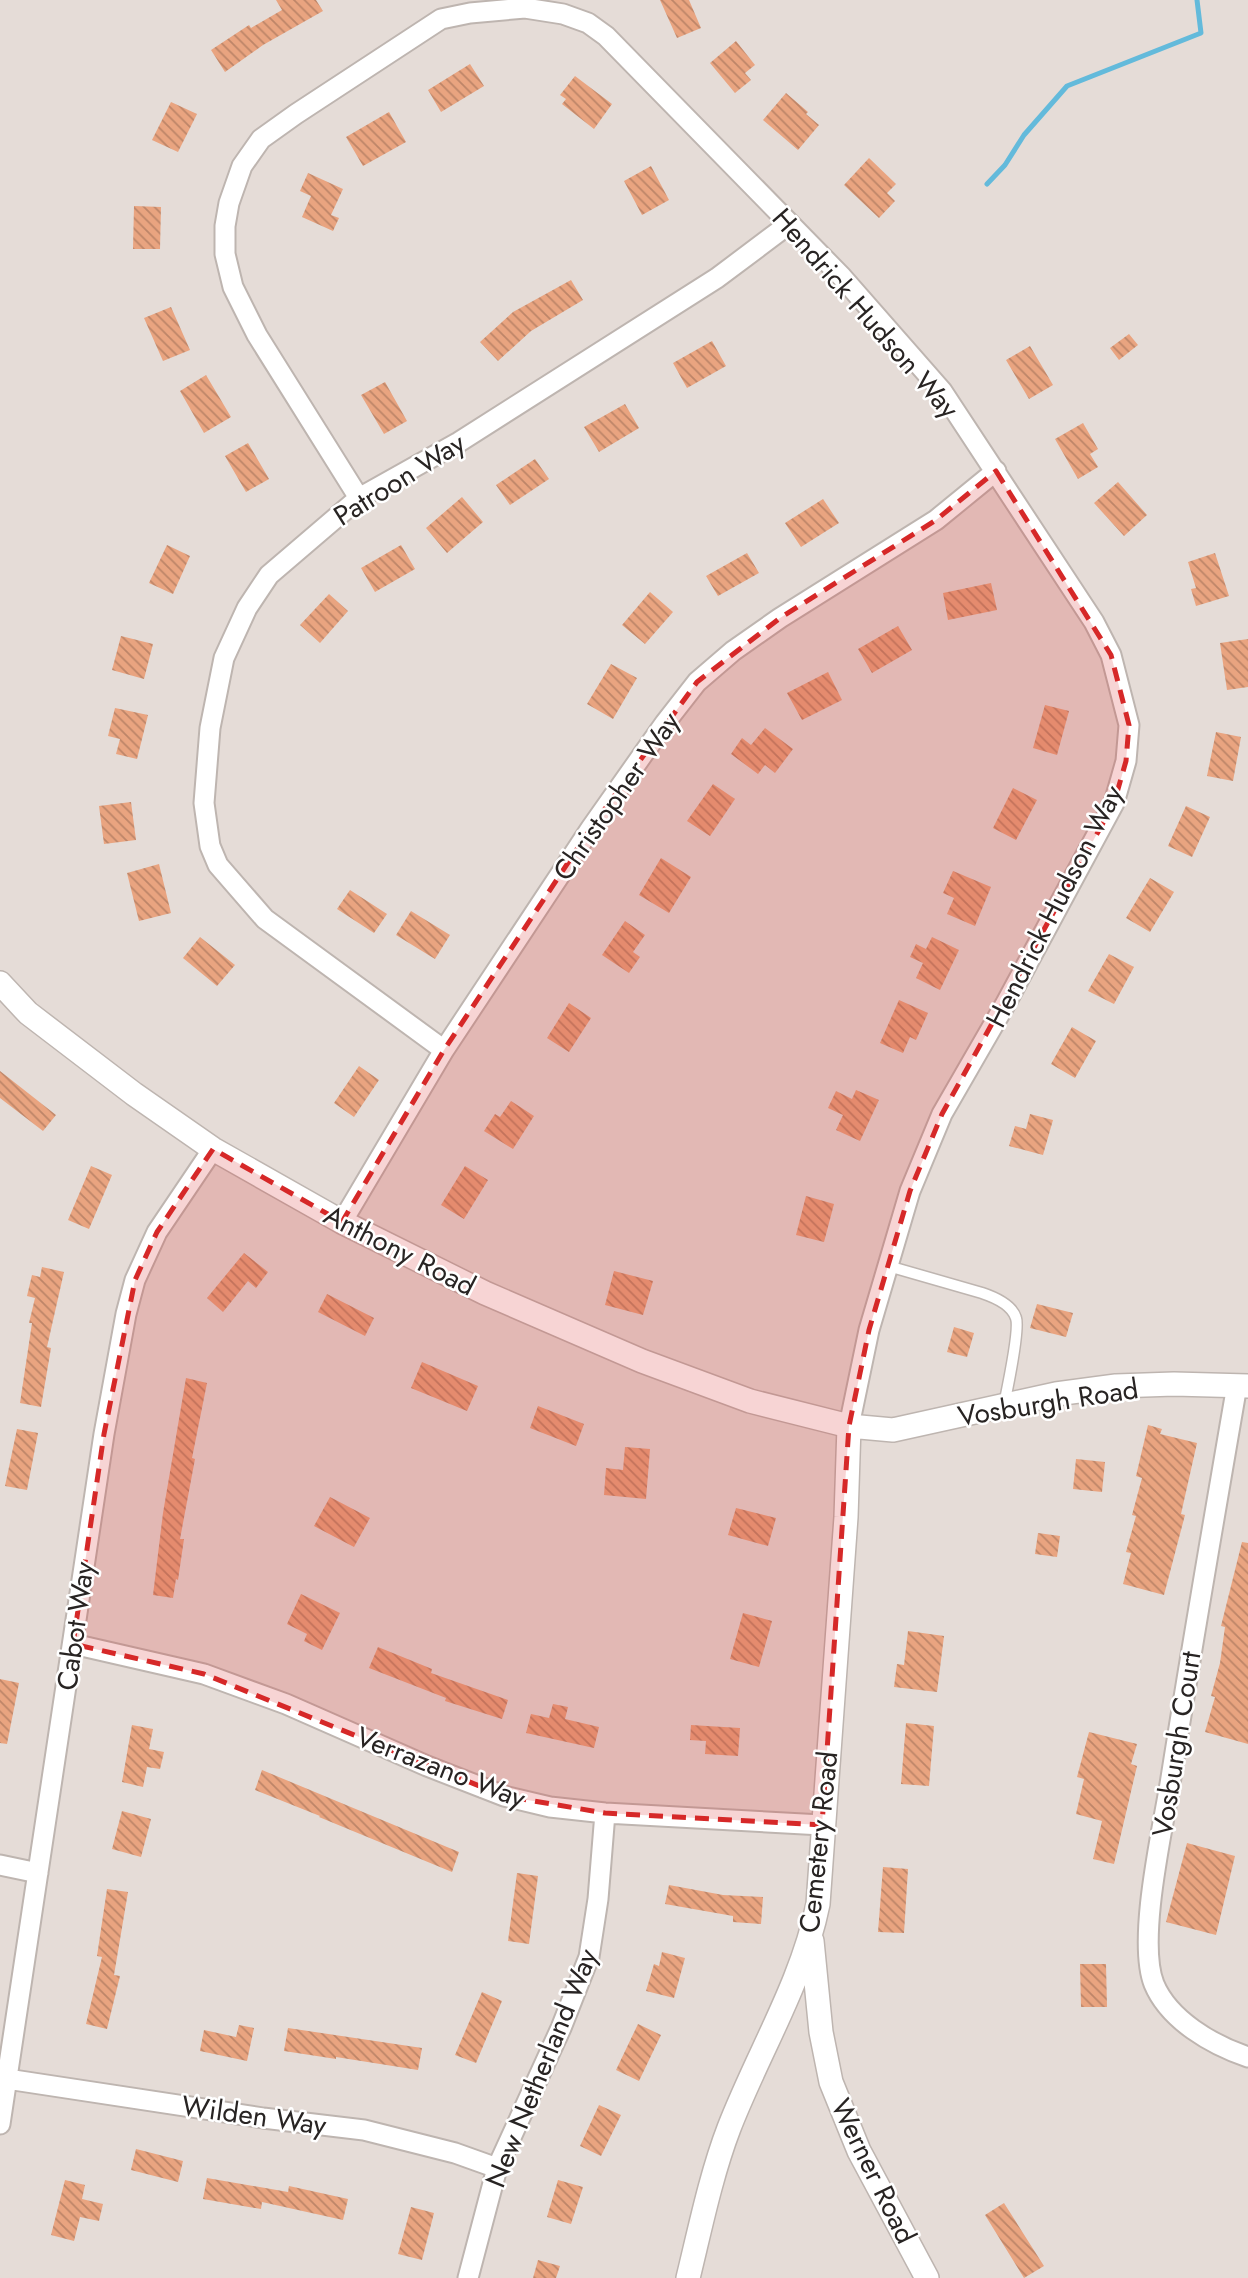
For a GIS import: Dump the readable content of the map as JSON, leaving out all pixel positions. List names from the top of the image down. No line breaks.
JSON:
{"streets":{"street":["Hendrick Hudson Way","Patroon Way","Christopher Way","Anthony Road","Vosburgh Road","Cabot Way","Vosburgh Court","Verrazano Way","Cemetery Road","New Netherland Way","Wilden Way","Werner Road"]},"crossings":[["Hendrick Hudson Way","Patroon Way"],["Hendrick Hudson Way","Christopher Way"],["Hendrick Hudson Way","Anthony Road"],["Hendrick Hudson Way","Vosburgh Road"],["Hendrick Hudson Way","Cemetery Road"],["Patroon Way","Christopher Way"],["Christopher Way","Anthony Road"],["Anthony Road","Vosburgh Road"],["Anthony Road","Cabot Way"],["Anthony Road","Cemetery Road"],["Vosburgh Road","Vosburgh Court"],["Vosburgh Road","Cemetery Road"],["Cabot Way","Verrazano Way"],["Cabot Way","Wilden Way"],["Verrazano Way","Cemetery Road"],["Verrazano Way","New Netherland Way"],["Cemetery Road","Werner Road"],["New Netherland Way","Wilden Way"]]}
